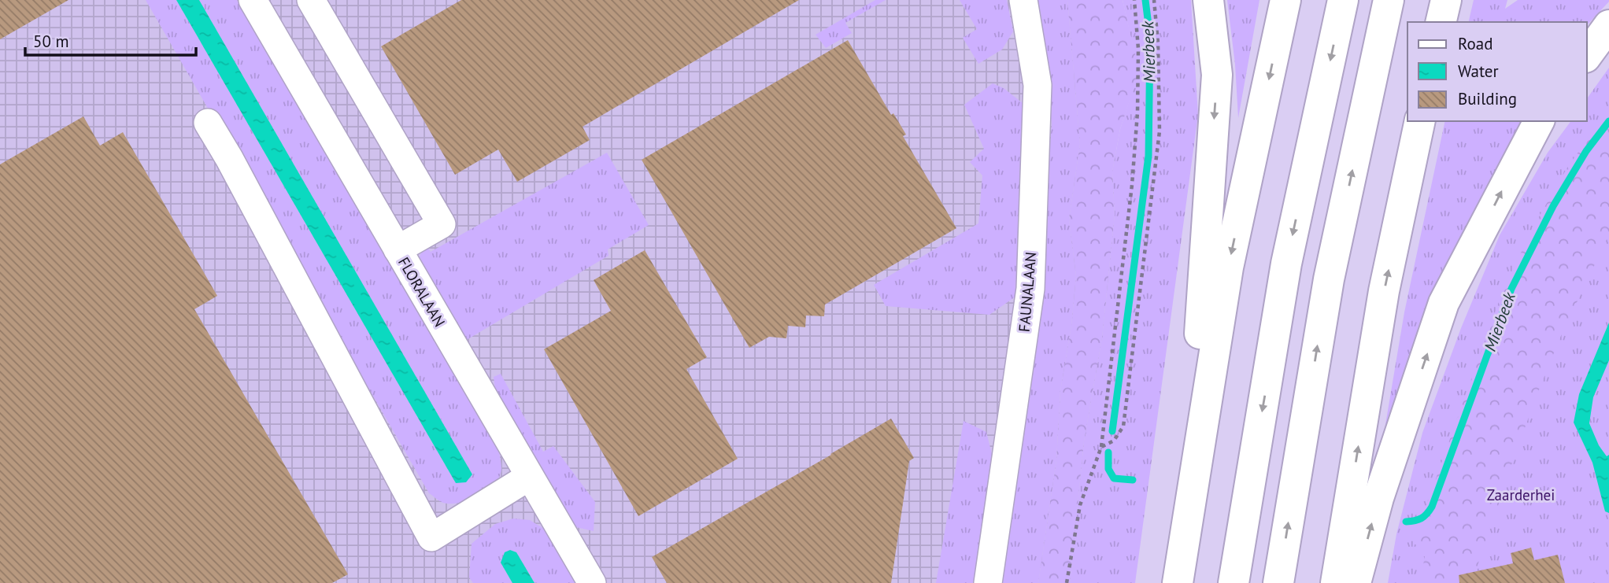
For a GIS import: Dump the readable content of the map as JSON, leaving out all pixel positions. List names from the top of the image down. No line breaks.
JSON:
{"streets":{"street":["FLORALAAN","FAUNALAAN"]},"water":["Mierbeek"],"parks":["Zaarderhei"],"legend":["Road","Water","Building"],"scale_bar":"50 m"}
